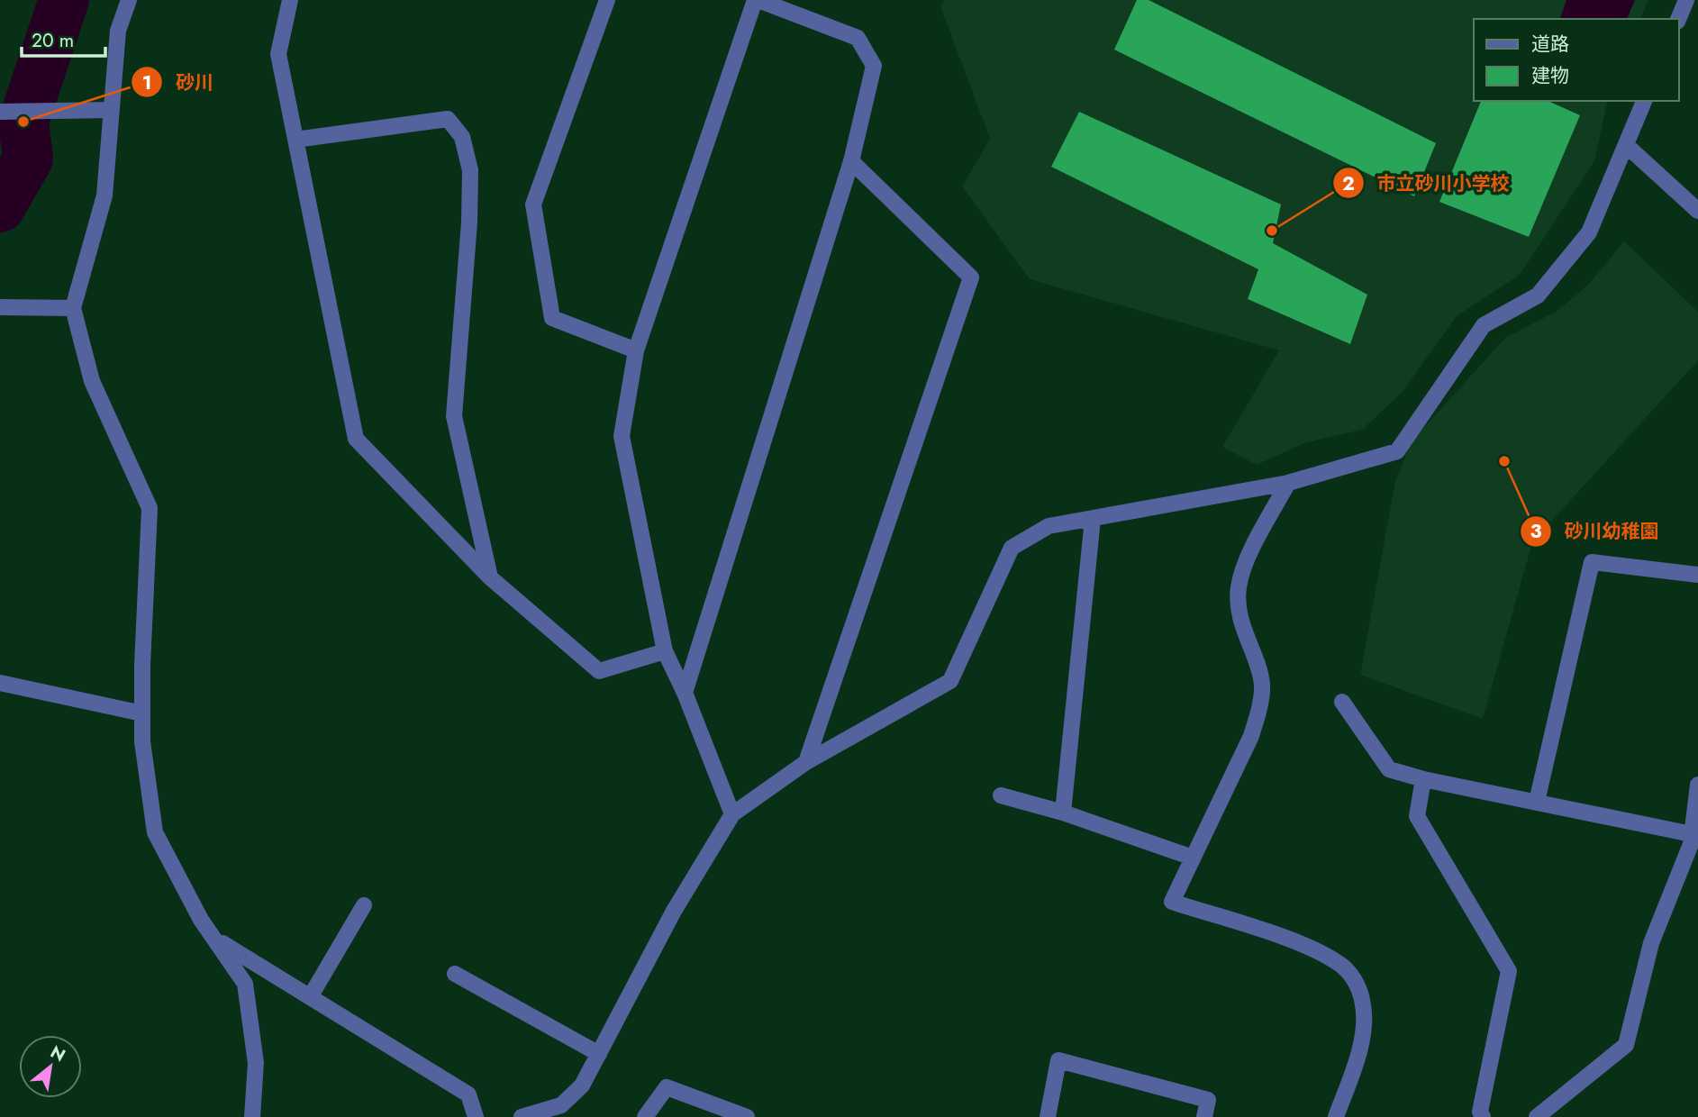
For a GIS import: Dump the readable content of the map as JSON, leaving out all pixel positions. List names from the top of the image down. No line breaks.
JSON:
{"places":["砂川","市立砂川小学校","砂川幼稚園"],"legend":["道路","建物"],"scale_bar":"20 m","north":"top right"}
